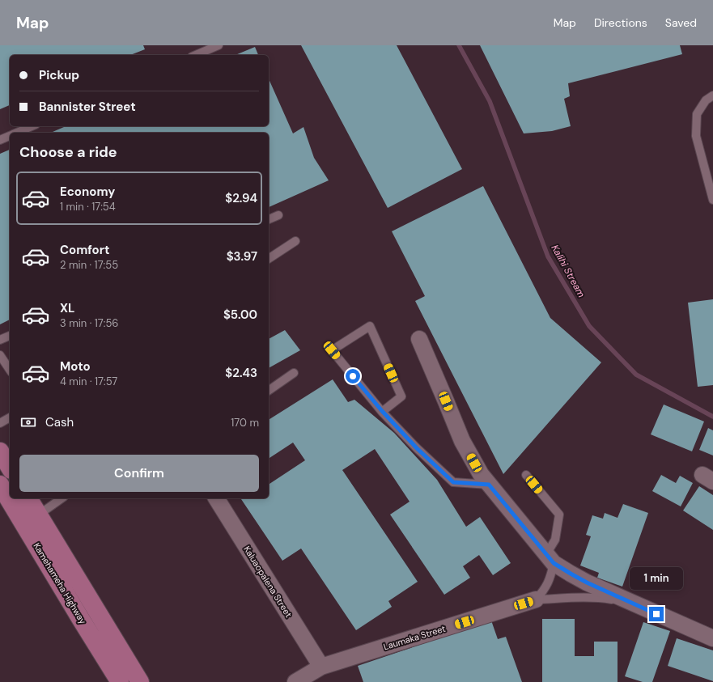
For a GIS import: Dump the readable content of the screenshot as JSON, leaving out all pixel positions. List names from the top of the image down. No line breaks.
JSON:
{"streets":{"main road":["Kamehameha Highway"],"street":["Kaluaopalena Street","Laumaka Street"]},"crossings":[["Kaluaopalena Street","Laumaka Street"]],"water":["Kalihi Stream"],"page":{"header":"Map","nav":["Map","Directions","Saved"],"banner":["Pickup","Bannister Street"],"heading":"Choose a ride","list":[{"name":"Economy","note":"1 min · 17:54","value":"$2.94"},{"name":"Comfort","note":"2 min · 17:55","value":"$3.97"},{"name":"XL","note":"3 min · 17:56","value":"$5.00"},{"name":"Moto","note":"4 min · 17:57","value":"$2.43"}],"pay":["Cash","170 m"],"buttons":"Confirm","bubble":"1 min"}}
